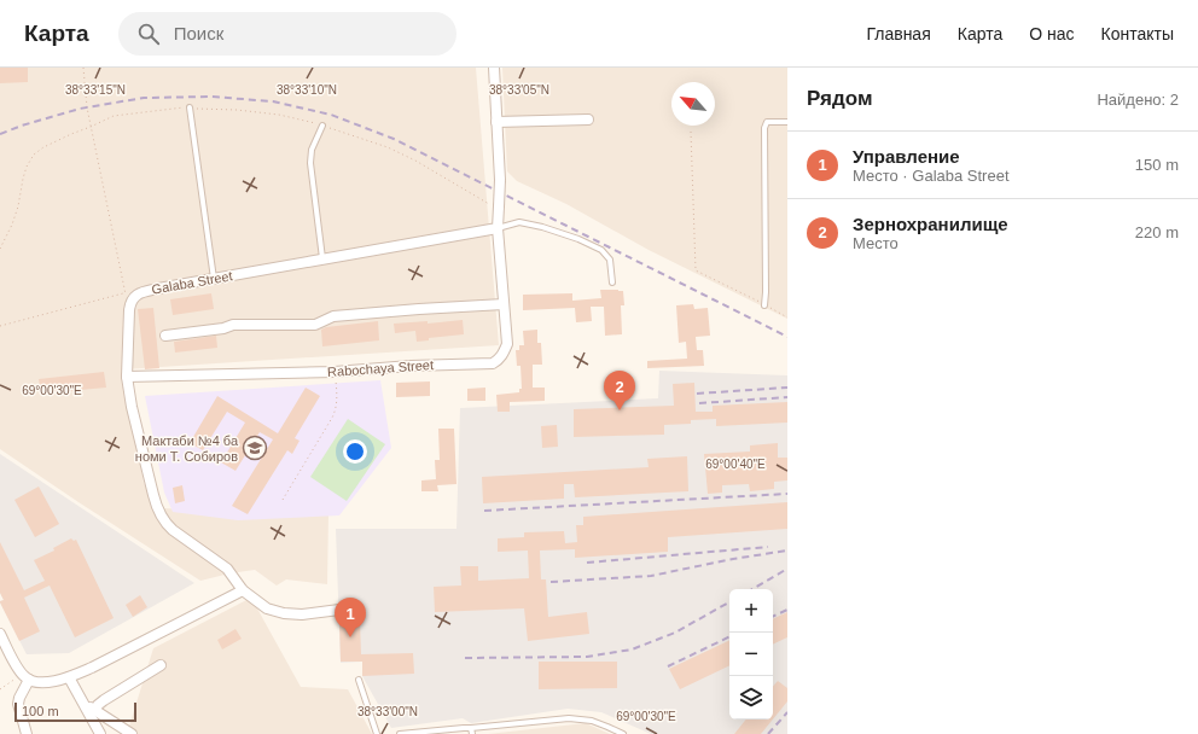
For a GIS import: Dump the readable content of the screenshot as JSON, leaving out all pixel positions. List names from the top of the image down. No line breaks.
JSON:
{"streets":{"street":["Galaba Street","Rabochaya Street"]},"crossings":[["Galaba Street","Rabochaya Street"]],"places":{"school or university":["Мактаби №4 ба номи Т. Собиров"]},"scale_bar":"100 m","north":"top left","page":{"header":"Карта","search":"Поиск","nav":["Главная","Карта","О нас","Контакты"],"heading":["Рядом","Найдено: 2"],"list":[{"mark":"1","name":"Управление","note":"Место · Galaba Street","value":"150 m"},{"mark":"2","name":"Зернохранилище","note":"Место","value":"220 m"}],"pins":["2","1"],"map_buttons":["+","−"],"scale":"100 m"},"coordinates":["38°33'15\"N","38°33'10\"N","38°33'05\"N","69°00'30\"E","69°00'40\"E","38°33'00\"N"]}
